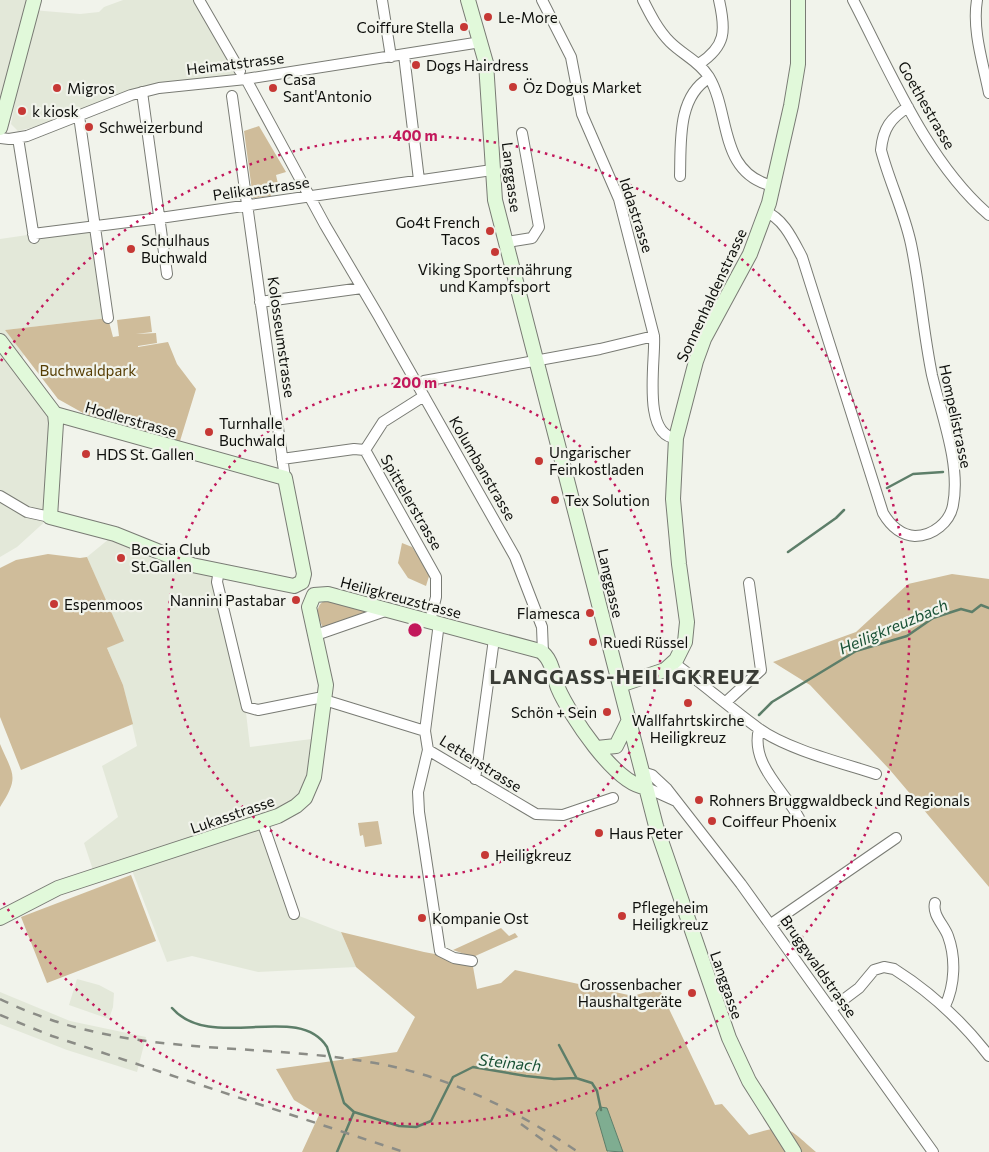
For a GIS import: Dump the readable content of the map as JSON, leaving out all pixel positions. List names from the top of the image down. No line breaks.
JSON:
{"streets":{"main road":["Langgasse","Sonnenhaldenstrasse","Kolosseumstrasse","Hodlerstrasse","Kolumbanstrasse","Heiligkreuzstrasse","Lukasstrasse"],"street":["Heimatstrasse","Goethestrasse","Pelikanstrasse","Iddastrasse","Hompelistrasse","Spittelerstrasse","Lettenstrasse","Bruggwaldstrasse"]},"crossings":[["Heimatstrasse","Langgasse"],["Heimatstrasse","Pelikanstrasse"],["Heimatstrasse","Kolumbanstrasse"],["Goethestrasse","Hompelistrasse"],["Langgasse","Pelikanstrasse"],["Langgasse","Kolumbanstrasse"],["Langgasse","Bruggwaldstrasse"],["Pelikanstrasse","Kolosseumstrasse"],["Pelikanstrasse","Kolumbanstrasse"],["Iddastrasse","Sonnenhaldenstrasse"],["Sonnenhaldenstrasse","Hompelistrasse"],["Kolosseumstrasse","Hodlerstrasse"],["Kolosseumstrasse","Spittelerstrasse"],["Kolumbanstrasse","Heiligkreuzstrasse"],["Kolumbanstrasse","Bruggwaldstrasse"],["Spittelerstrasse","Heiligkreuzstrasse"],["Spittelerstrasse","Lettenstrasse"],["Heiligkreuzstrasse","Lukasstrasse"],["Lettenstrasse","Lukasstrasse"]],"districts":["LANGGASS-HEILIGKREUZ"],"water":["Heiligkreuzbach","Steinach"],"parks":["Buchwaldpark"],"places":["Le-More","Coiffure Stella","Dogs Hairdress","Öz Dogus Market","Migros","Casa Sant'Antonio","k kiosk","Schweizerbund","Go4t French Tacos","Schulhaus Buchwald","Viking Sporternährung und Kampfsport","Turnhalle Buchwald","HDS St. Gallen","Ungarischer Feinkostladen","Tex Solution","Boccia Club St.Gallen","Nannini Pastabar","Espenmoos","Flamesca","Ruedi Rüssel","Wallfahrtskirche Heiligkreuz","Schön + Sein","Rohners Bruggwaldbeck und Regionals","Coiffeur Phoenix","Haus Peter","Heiligkreuz","Pflegeheim Heiligkreuz","Kompanie Ost","Grossenbacher Haushaltgeräte"],"rings":["400 m","200 m"]}
